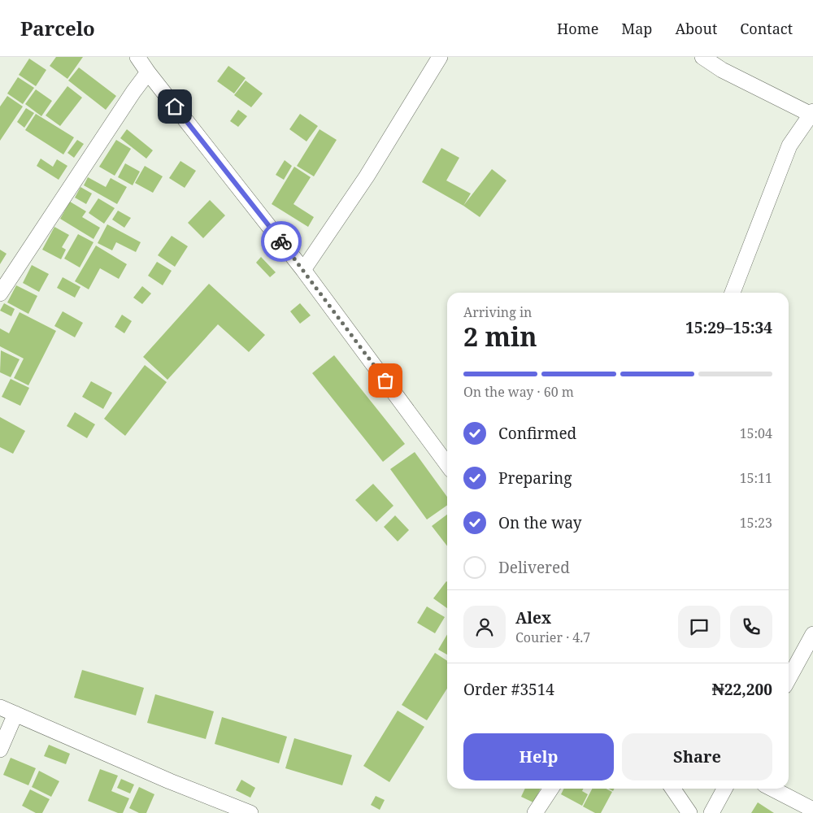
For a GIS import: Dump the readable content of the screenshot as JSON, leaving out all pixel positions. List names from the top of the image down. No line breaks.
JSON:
{"page":{"header":"Parcelo","nav":["Home","Map","About","Contact"],"heading":["2 min","Arriving in","15:29–15:34"],"panel":["Alex","Courier · 4.7","Order #3514","₦22,200"],"bar":"On the way · 60 m","list":[["Confirmed","15:04"],["Preparing","15:11"],["On the way","15:23"],"Delivered"],"buttons":["Help","Share"]}}
